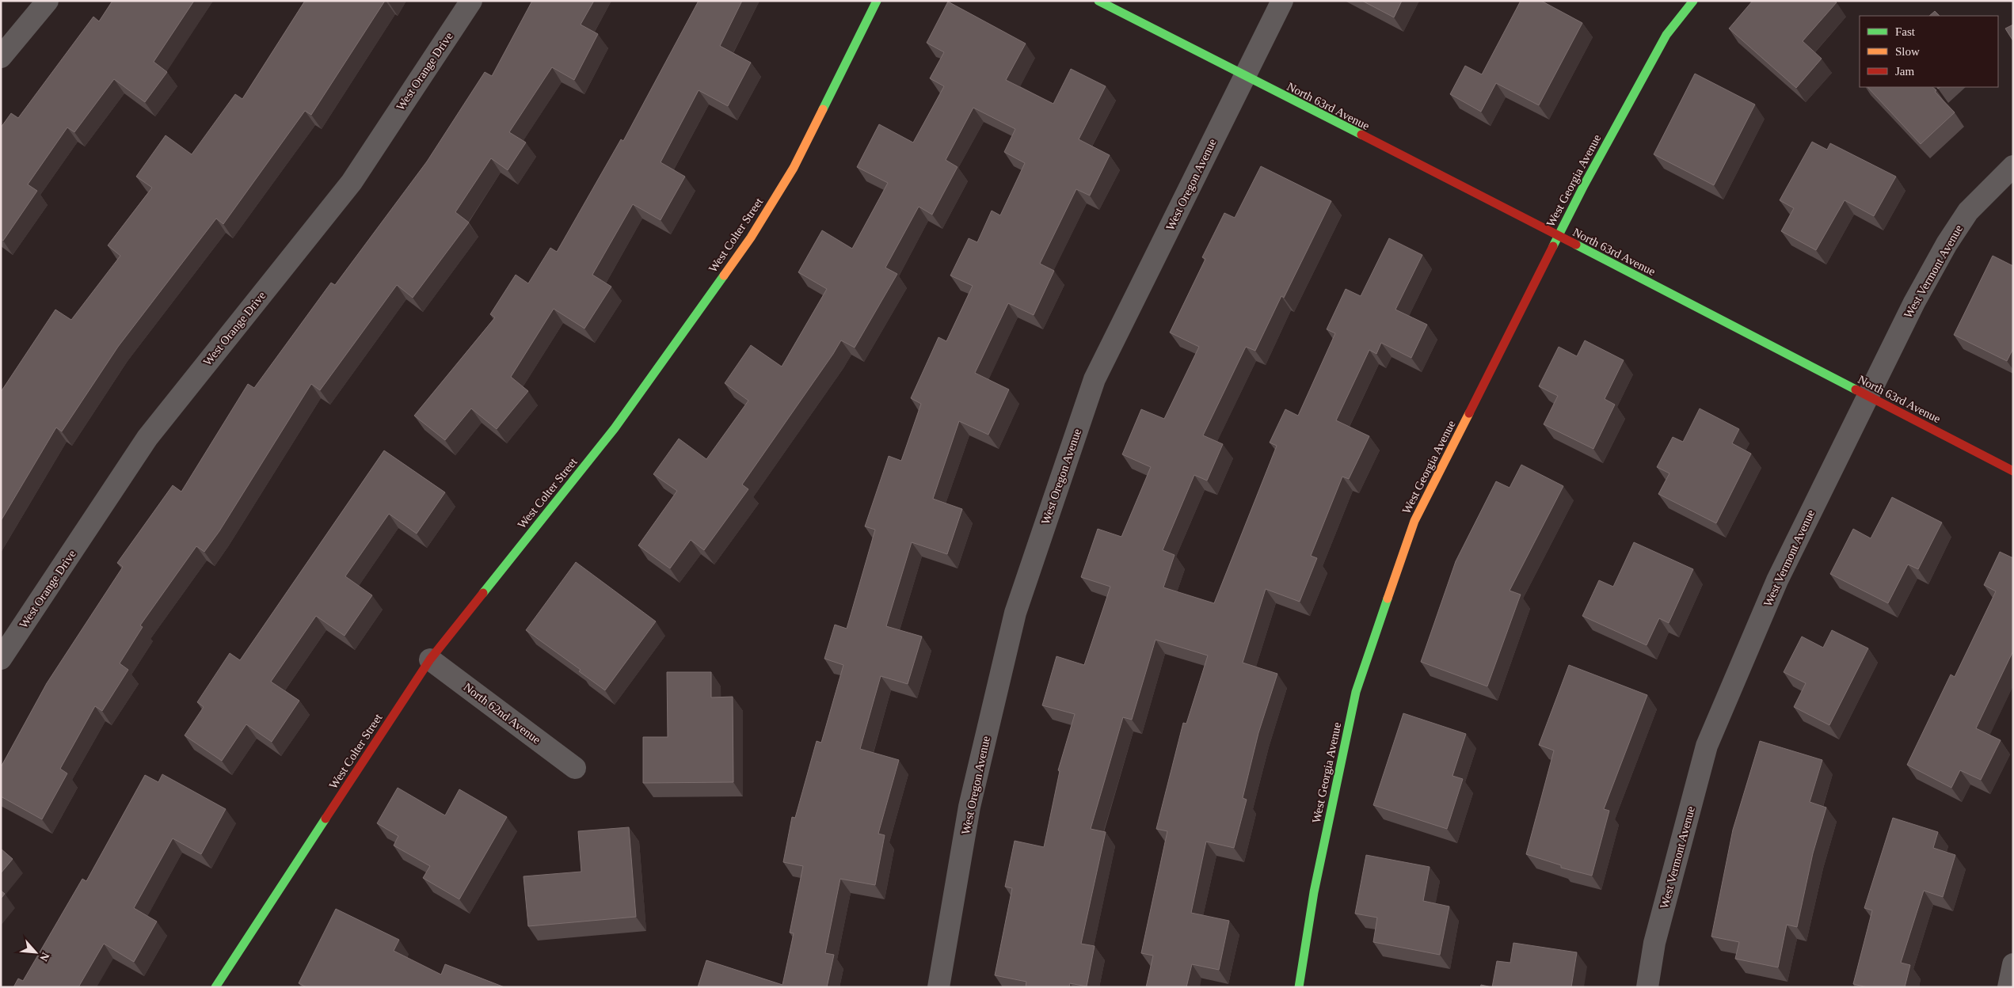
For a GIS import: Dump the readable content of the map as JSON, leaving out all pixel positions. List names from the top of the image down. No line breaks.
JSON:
{"streets":{"street":["West Orange Drive","North 63rd Avenue","West Georgia Avenue","West Oregon Avenue","West Colter Street","West Vermont Avenue","North 62nd Avenue"]},"crossings":[["North 63rd Avenue","West Georgia Avenue"],["North 63rd Avenue","West Oregon Avenue"],["North 63rd Avenue","West Vermont Avenue"],["West Colter Street","North 62nd Avenue"]],"legend":["Fast","Slow","Jam"],"north":"bottom right"}
